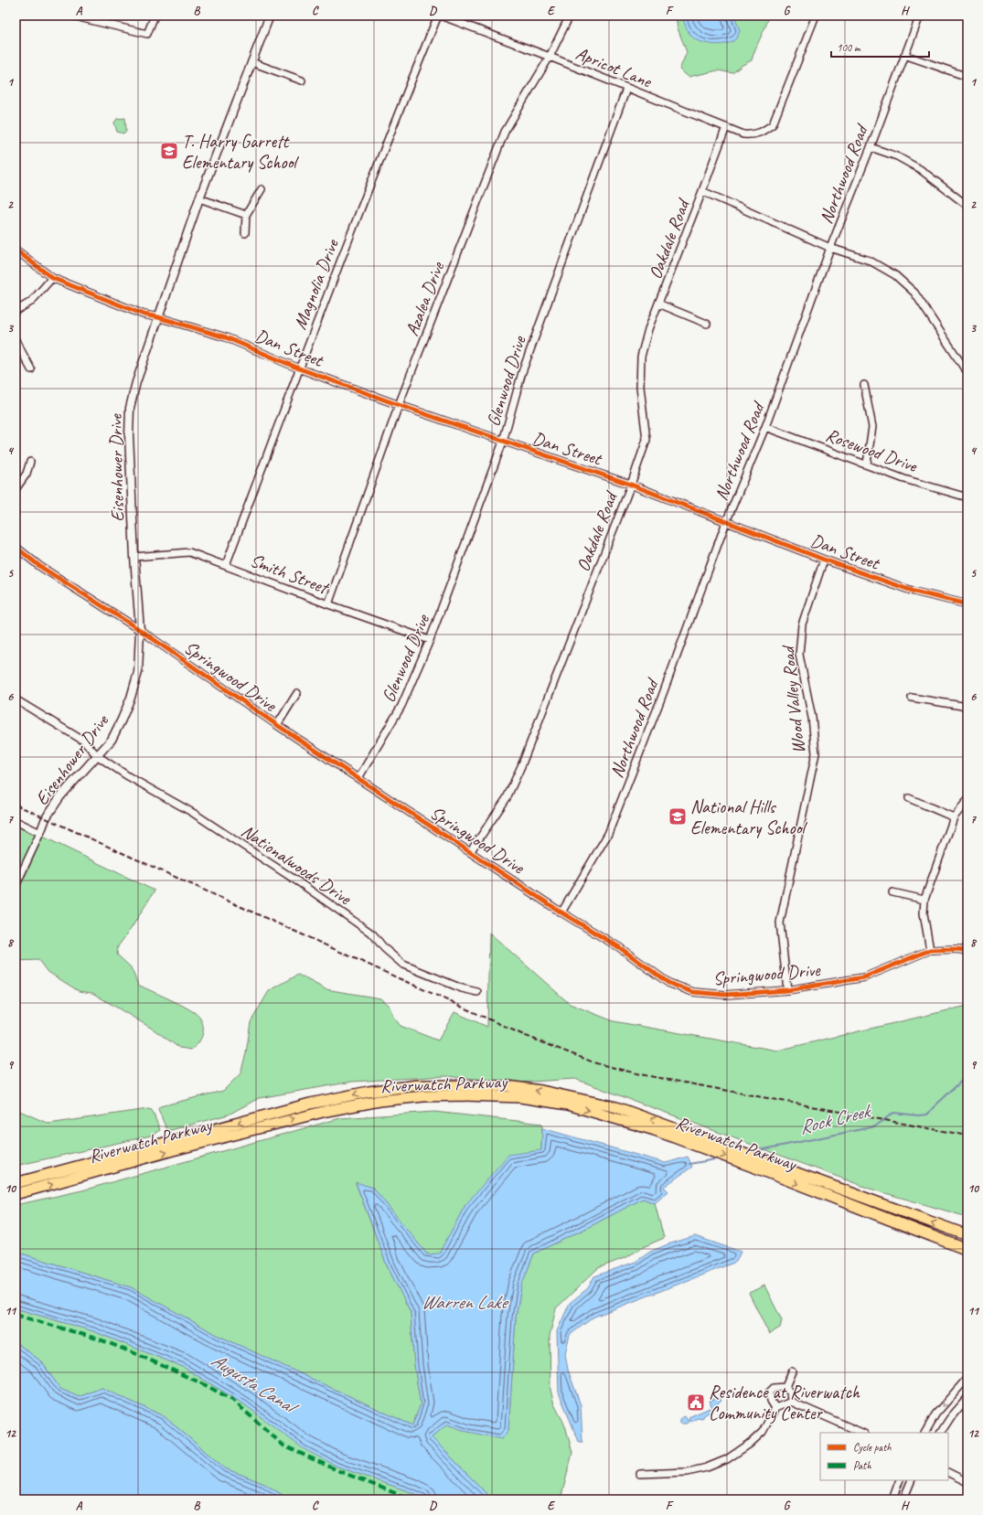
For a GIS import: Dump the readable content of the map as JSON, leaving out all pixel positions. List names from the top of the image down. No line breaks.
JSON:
{"streets":{"main road":["Riverwatch Parkway"],"street":["Apricot Lane","Northwood Road","Oakdale Road","Magnolia Drive","Azalea Drive","Dan Street","Glenwood Drive","Rosewood Drive","Eisenhower Drive","Smith Street","Springwood Drive","Wood Valley Road","Nationalwoods Drive"]},"crossings":[["Apricot Lane","Oakdale Road"],["Apricot Lane","Azalea Drive"],["Apricot Lane","Glenwood Drive"],["Northwood Road","Dan Street"],["Northwood Road","Rosewood Drive"],["Northwood Road","Springwood Drive"],["Oakdale Road","Dan Street"],["Oakdale Road","Springwood Drive"],["Magnolia Drive","Dan Street"],["Magnolia Drive","Smith Street"],["Azalea Drive","Dan Street"],["Azalea Drive","Smith Street"],["Dan Street","Glenwood Drive"],["Dan Street","Eisenhower Drive"],["Dan Street","Wood Valley Road"],["Glenwood Drive","Smith Street"],["Glenwood Drive","Springwood Drive"],["Eisenhower Drive","Smith Street"],["Eisenhower Drive","Springwood Drive"],["Eisenhower Drive","Nationalwoods Drive"],["Springwood Drive","Wood Valley Road"]],"water":["Rock Creek","Warren Lake","Augusta Canal"],"places":{"school or university":["T. Harry Garrett Elementary School","National Hills Elementary School"],"public building":["Residence at Riverwatch Community Center"]},"legend":["Cycle path","Path"],"scale_bar":"100 m","grid":{"columns":["A","B","C","D","E","F","G","H"],"rows":["1","2","3","4","5","6","7","8","9","10","11","12"]}}
